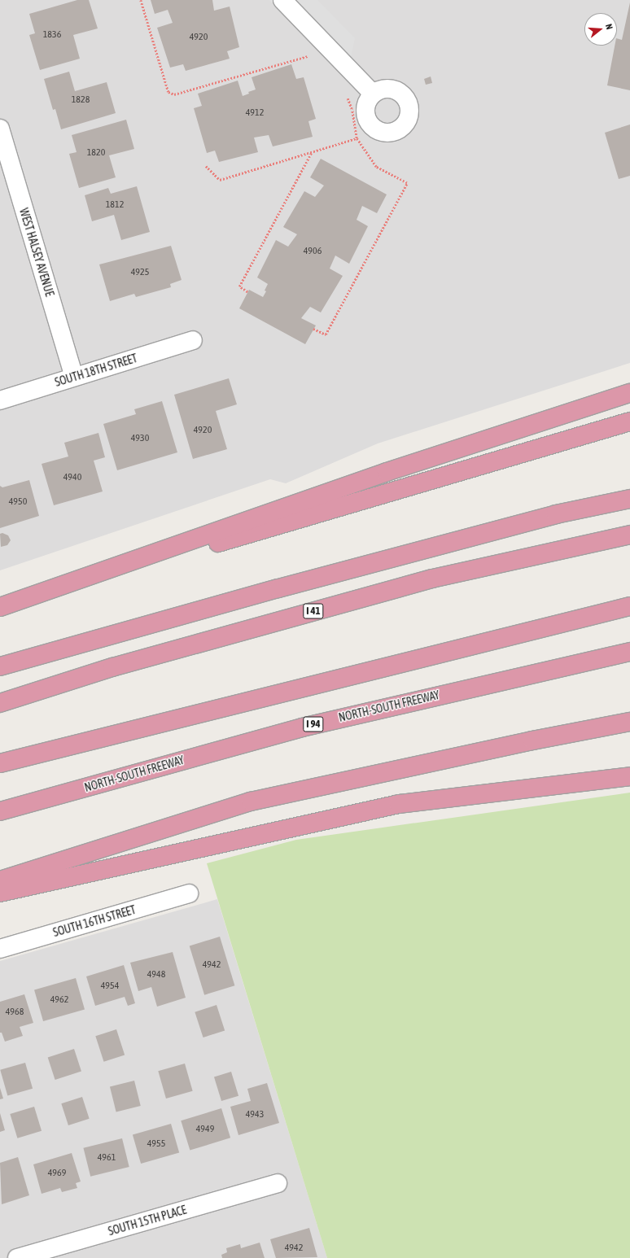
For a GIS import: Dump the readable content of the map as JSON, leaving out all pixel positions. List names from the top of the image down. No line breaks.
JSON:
{"streets":{"highway":["I 41","NORTH-SOUTH FREEWAY","I 94"],"street":["WEST HALSEY AVENUE","SOUTH 18TH STREET","SOUTH 16TH STREET","SOUTH 15TH PLACE"]},"crossings":[["WEST HALSEY AVENUE","SOUTH 18TH STREET"]],"house_numbers":["1836","4920","1828","4912","1820","1812","4906","4925","4920","4930","4940","4950","4942","4948","4954","4962","4968","4943","4949","4955","4961","4969","4942"],"north":"right"}
